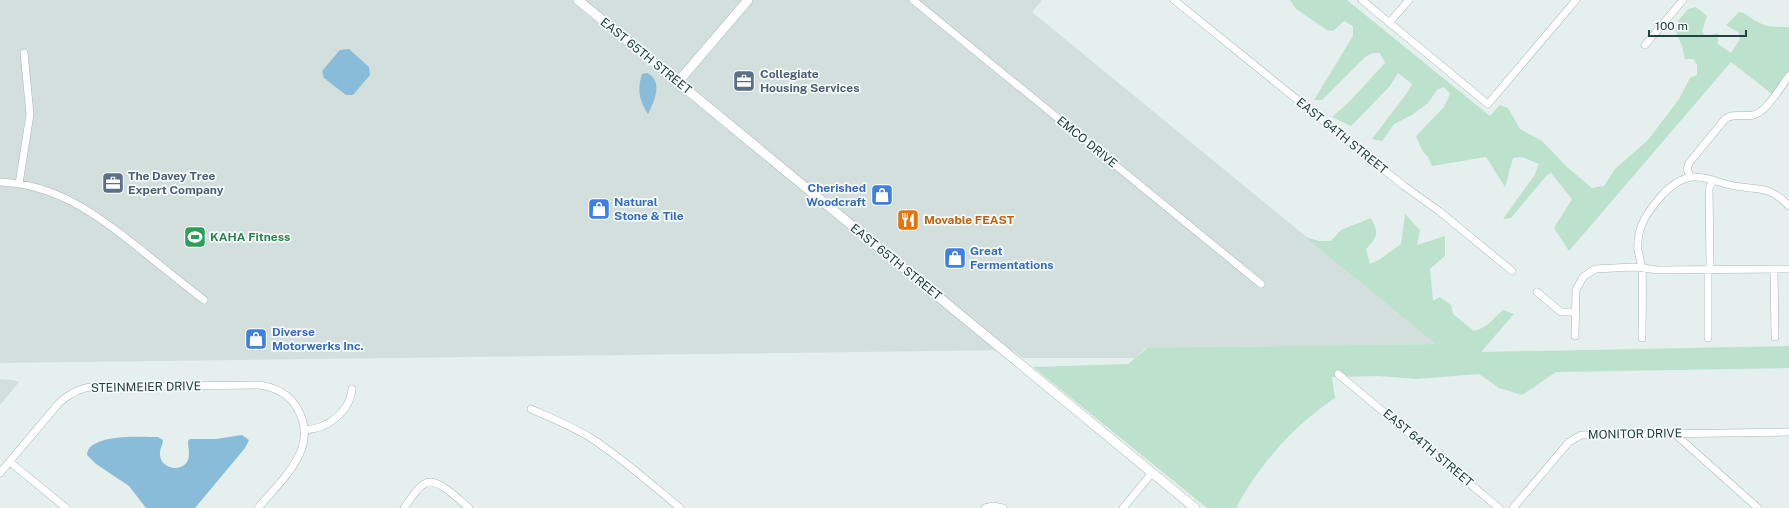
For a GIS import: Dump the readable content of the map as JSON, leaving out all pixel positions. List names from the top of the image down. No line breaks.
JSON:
{"streets":{"street":["EAST 65TH STREET","EAST 64TH STREET","EMCO DRIVE","STEINMEIER DRIVE","MONITOR DRIVE"]},"places":{"office":["Collegiate Housing Services","The Davey Tree Expert Company"],"shop":["Cherished Woodcraft","Natural Stone & Tile","Great Fermentations","Diverse Motorwerks Inc."],"restaurant":["Movable FEAST"],"sports":["KAHA Fitness"]},"scale_bar":"100 m"}
